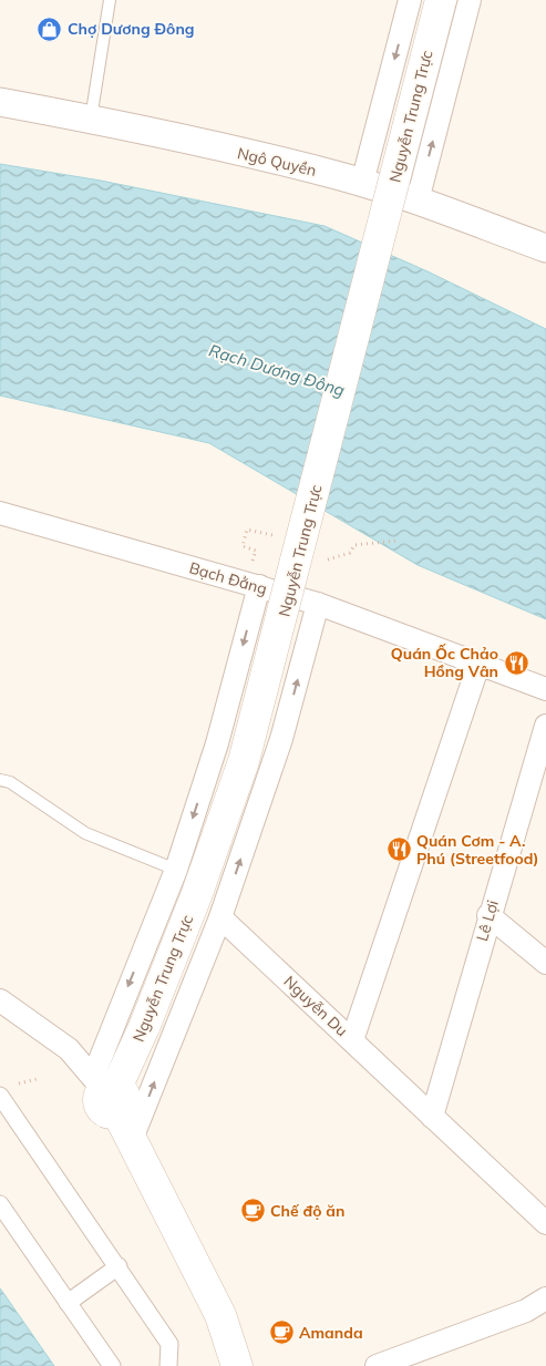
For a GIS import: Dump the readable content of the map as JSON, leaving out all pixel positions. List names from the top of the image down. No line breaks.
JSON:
{"streets":{"main road":["Nguyễn Trung Trực"],"street":["Ngô Quyền","Bạch Đằng","Lê Lợi","Nguyễn Du"]},"crossings":[["Nguyễn Trung Trực","Ngô Quyền"],["Nguyễn Trung Trực","Bạch Đằng"],["Nguyễn Trung Trực","Nguyễn Du"],["Lê Lợi","Nguyễn Du"]],"water":["Rạch Dương Đông"],"places":{"shop":["Chợ Dương Đông"],"restaurant":["Quán Ốc Chảo Hồng Vân","Quán Cơm - A. Phú (Streetfood)"],"cafe":["Chế độ ăn","Amanda"]}}
